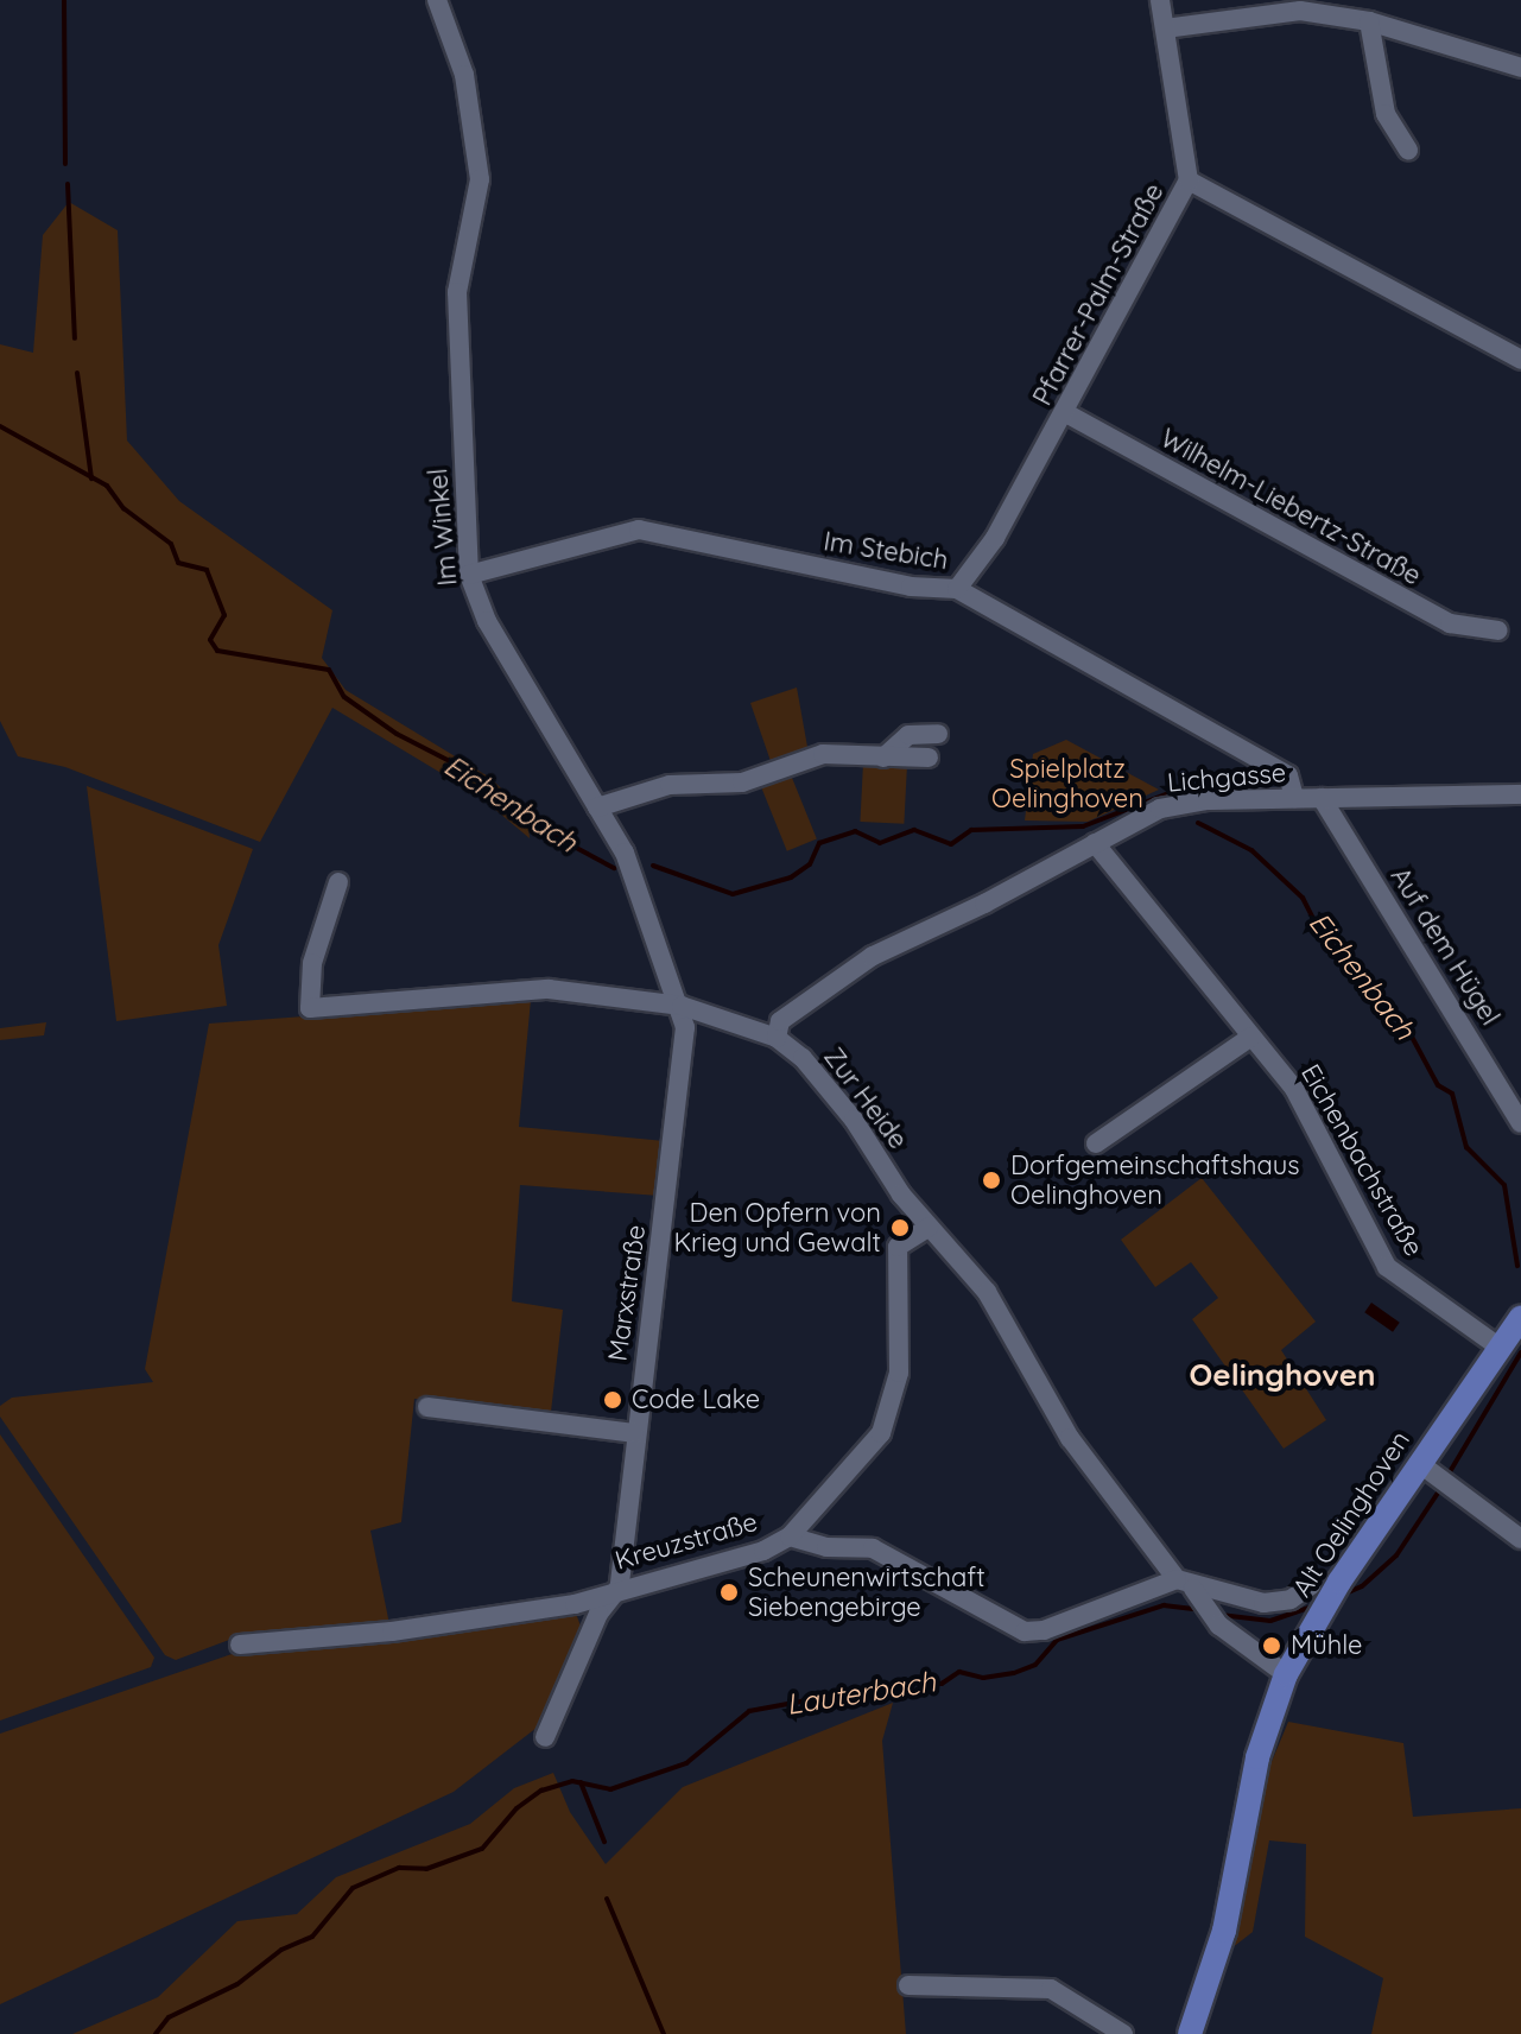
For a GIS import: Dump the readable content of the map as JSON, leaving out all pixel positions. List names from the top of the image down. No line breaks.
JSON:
{"streets":{"main road":["Alt Oelinghoven"],"street":["Pfarrer-Palm-Straße","Wilhelm-Liebertz-Straße","Im Winkel","Im Stebich","Lichgasse","Auf dem Hügel","Zur Heide","Eichenbachstraße","Marxstraße","Kreuzstraße"]},"crossings":[["Pfarrer-Palm-Straße","Wilhelm-Liebertz-Straße"],["Pfarrer-Palm-Straße","Im Stebich"],["Im Winkel","Im Stebich"],["Im Winkel","Zur Heide"],["Im Winkel","Marxstraße"],["Im Stebich","Lichgasse"],["Lichgasse","Auf dem Hügel"],["Lichgasse","Zur Heide"],["Lichgasse","Eichenbachstraße"],["Zur Heide","Marxstraße"],["Zur Heide","Alt Oelinghoven"],["Zur Heide","Kreuzstraße"],["Eichenbachstraße","Alt Oelinghoven"],["Marxstraße","Kreuzstraße"]],"districts":["Oelinghoven"],"water":["Eichenbach","Lauterbach"],"parks":["Spielplatz Oelinghoven"],"places":["Dorfgemeinschaftshaus Oelinghoven","Den Opfern von Krieg und Gewalt","Code Lake","Scheunenwirtschaft Siebengebirge","Mühle"]}
